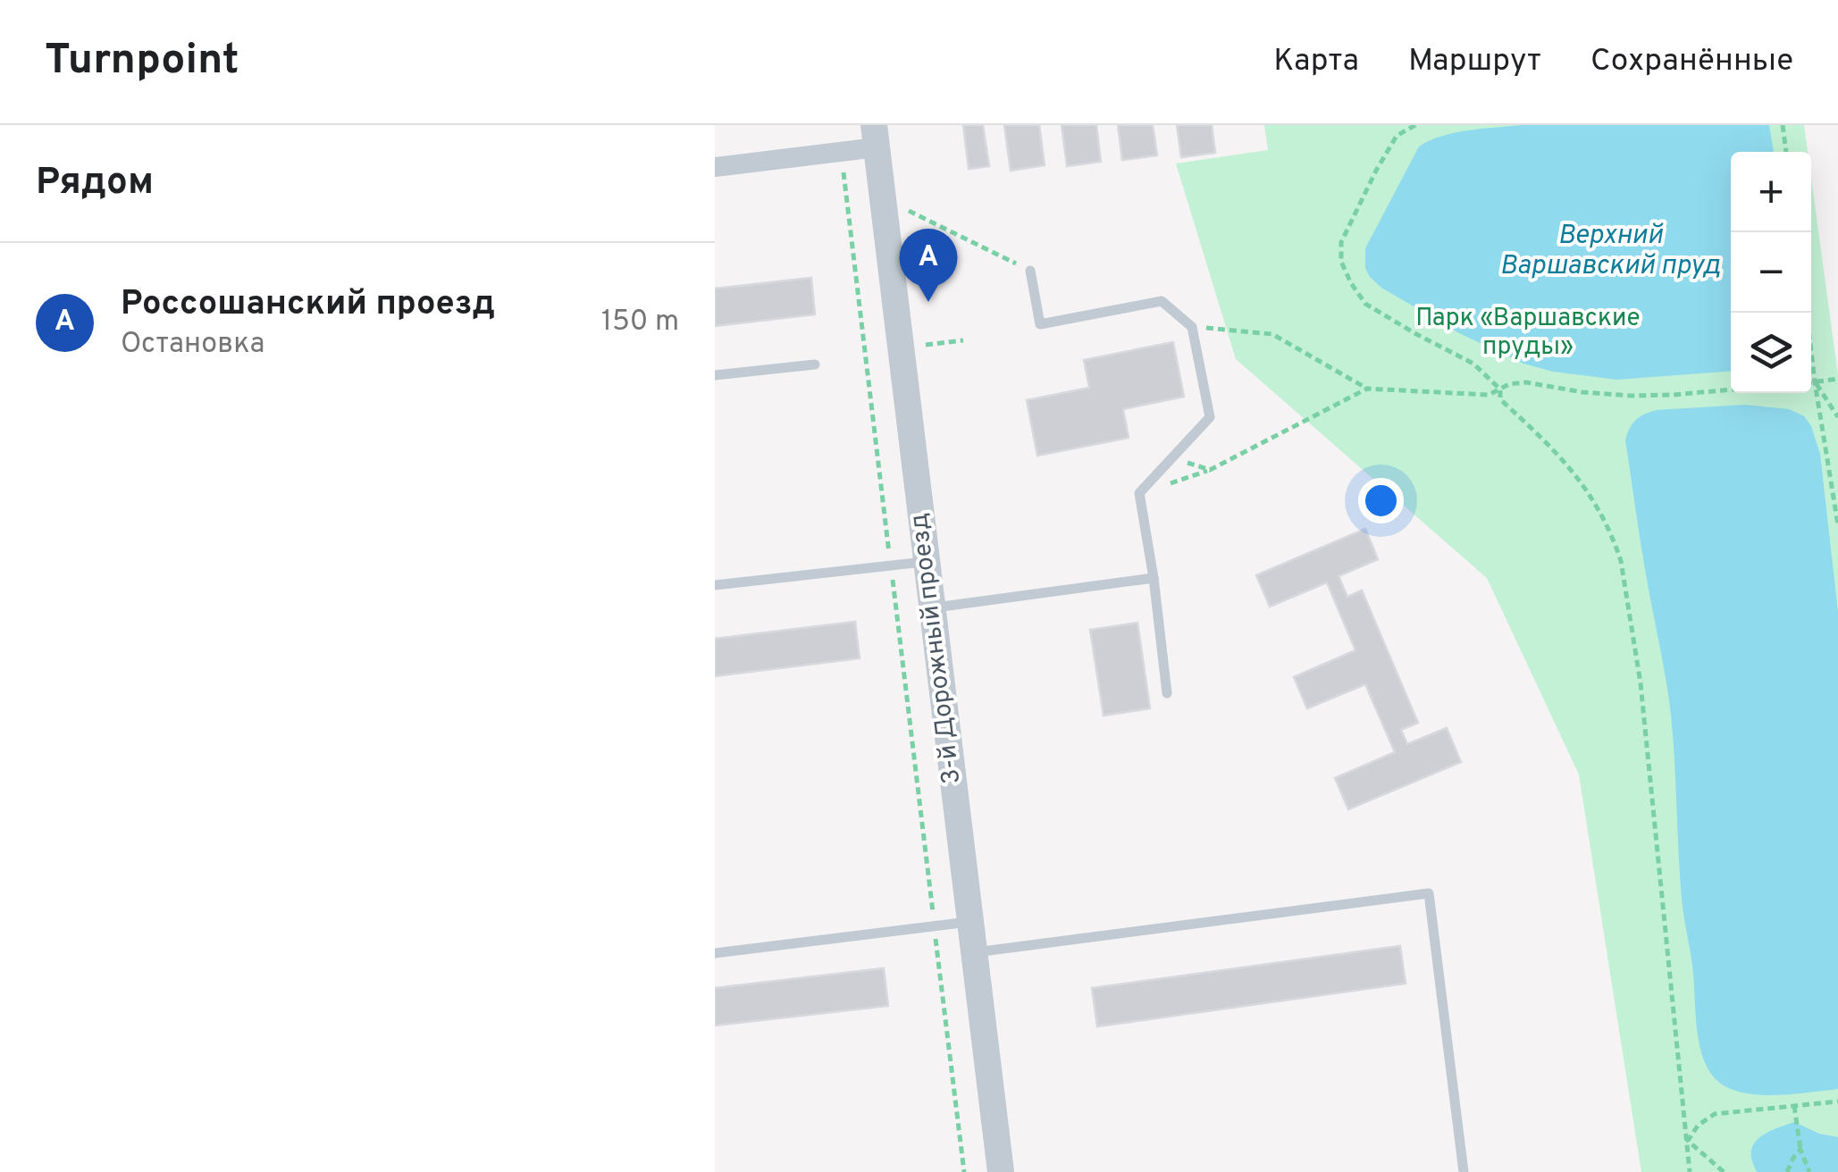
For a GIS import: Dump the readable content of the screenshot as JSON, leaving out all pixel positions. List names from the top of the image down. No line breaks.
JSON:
{"streets":{"street":["3-й Дорожный проезд"]},"water":["Верхний Варшавский пруд"],"parks":["Парк «Варшавские пруды»"],"page":{"header":"Turnpoint","nav":["Карта","Маршрут","Сохранённые"],"heading":"Рядом","map_buttons":["+","−"],"pins":"A","list":[{"mark":"A","name":"Россошанский проезд","note":"Остановка","value":"150 m"}]}}
